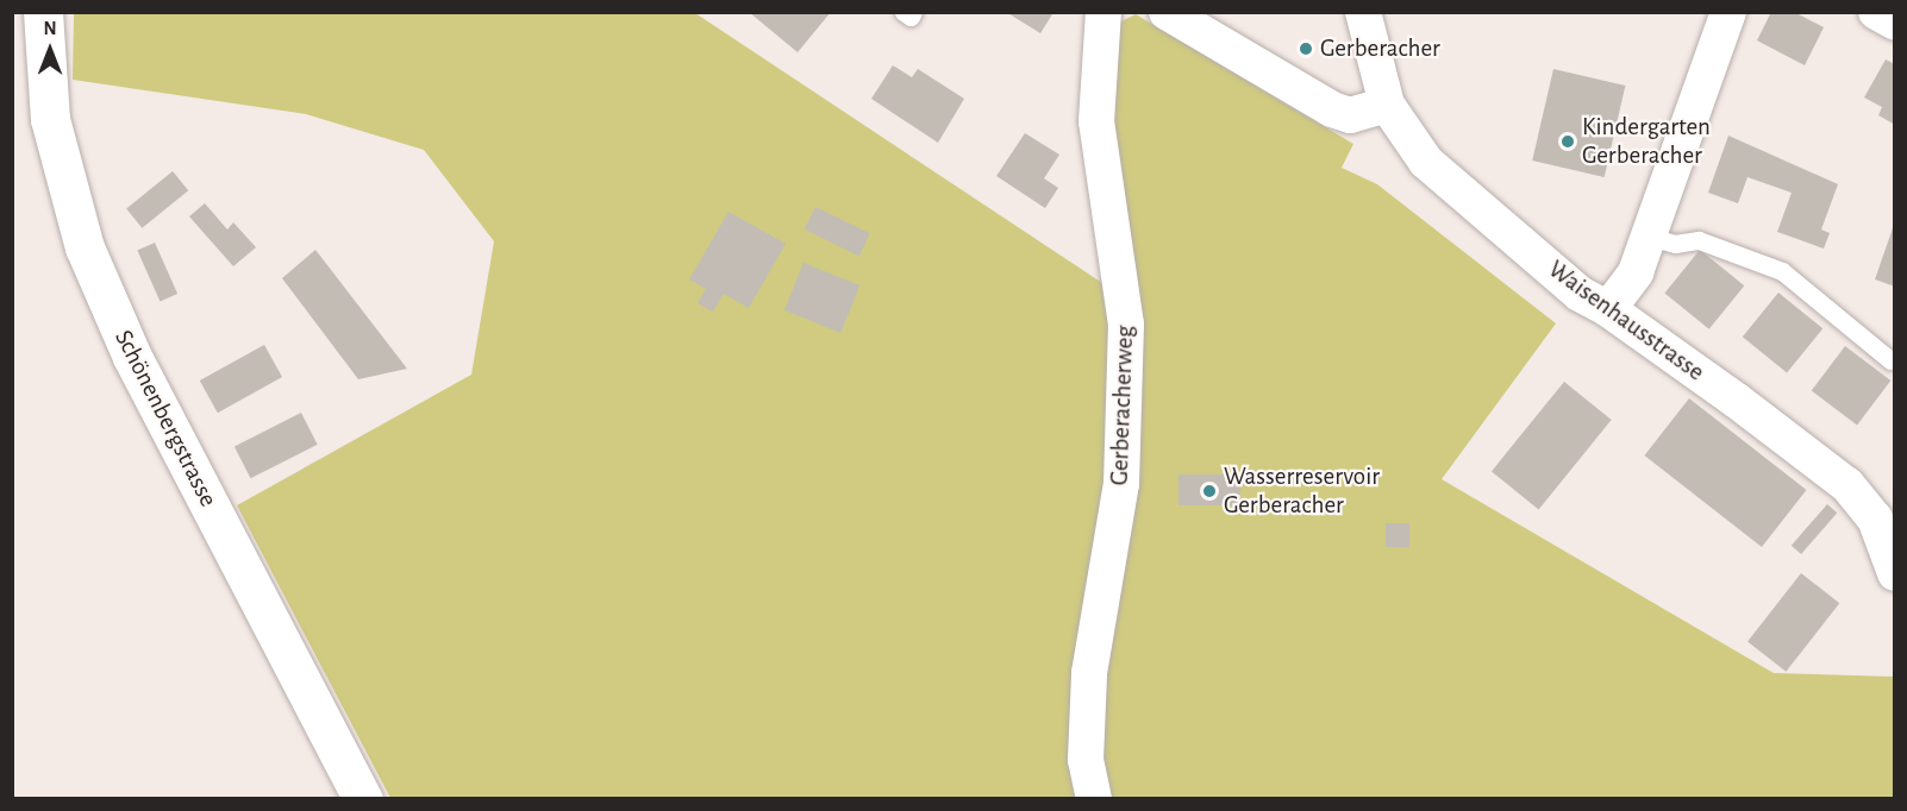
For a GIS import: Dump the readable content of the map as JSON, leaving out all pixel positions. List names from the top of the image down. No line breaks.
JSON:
{"streets":{"street":["Waisenhausstrasse","Gerberacherweg","Schönenbergstrasse"]},"places":["Gerberacher","Kindergarten Gerberacher","Wasserreservoir Gerberacher"],"north":"top"}
